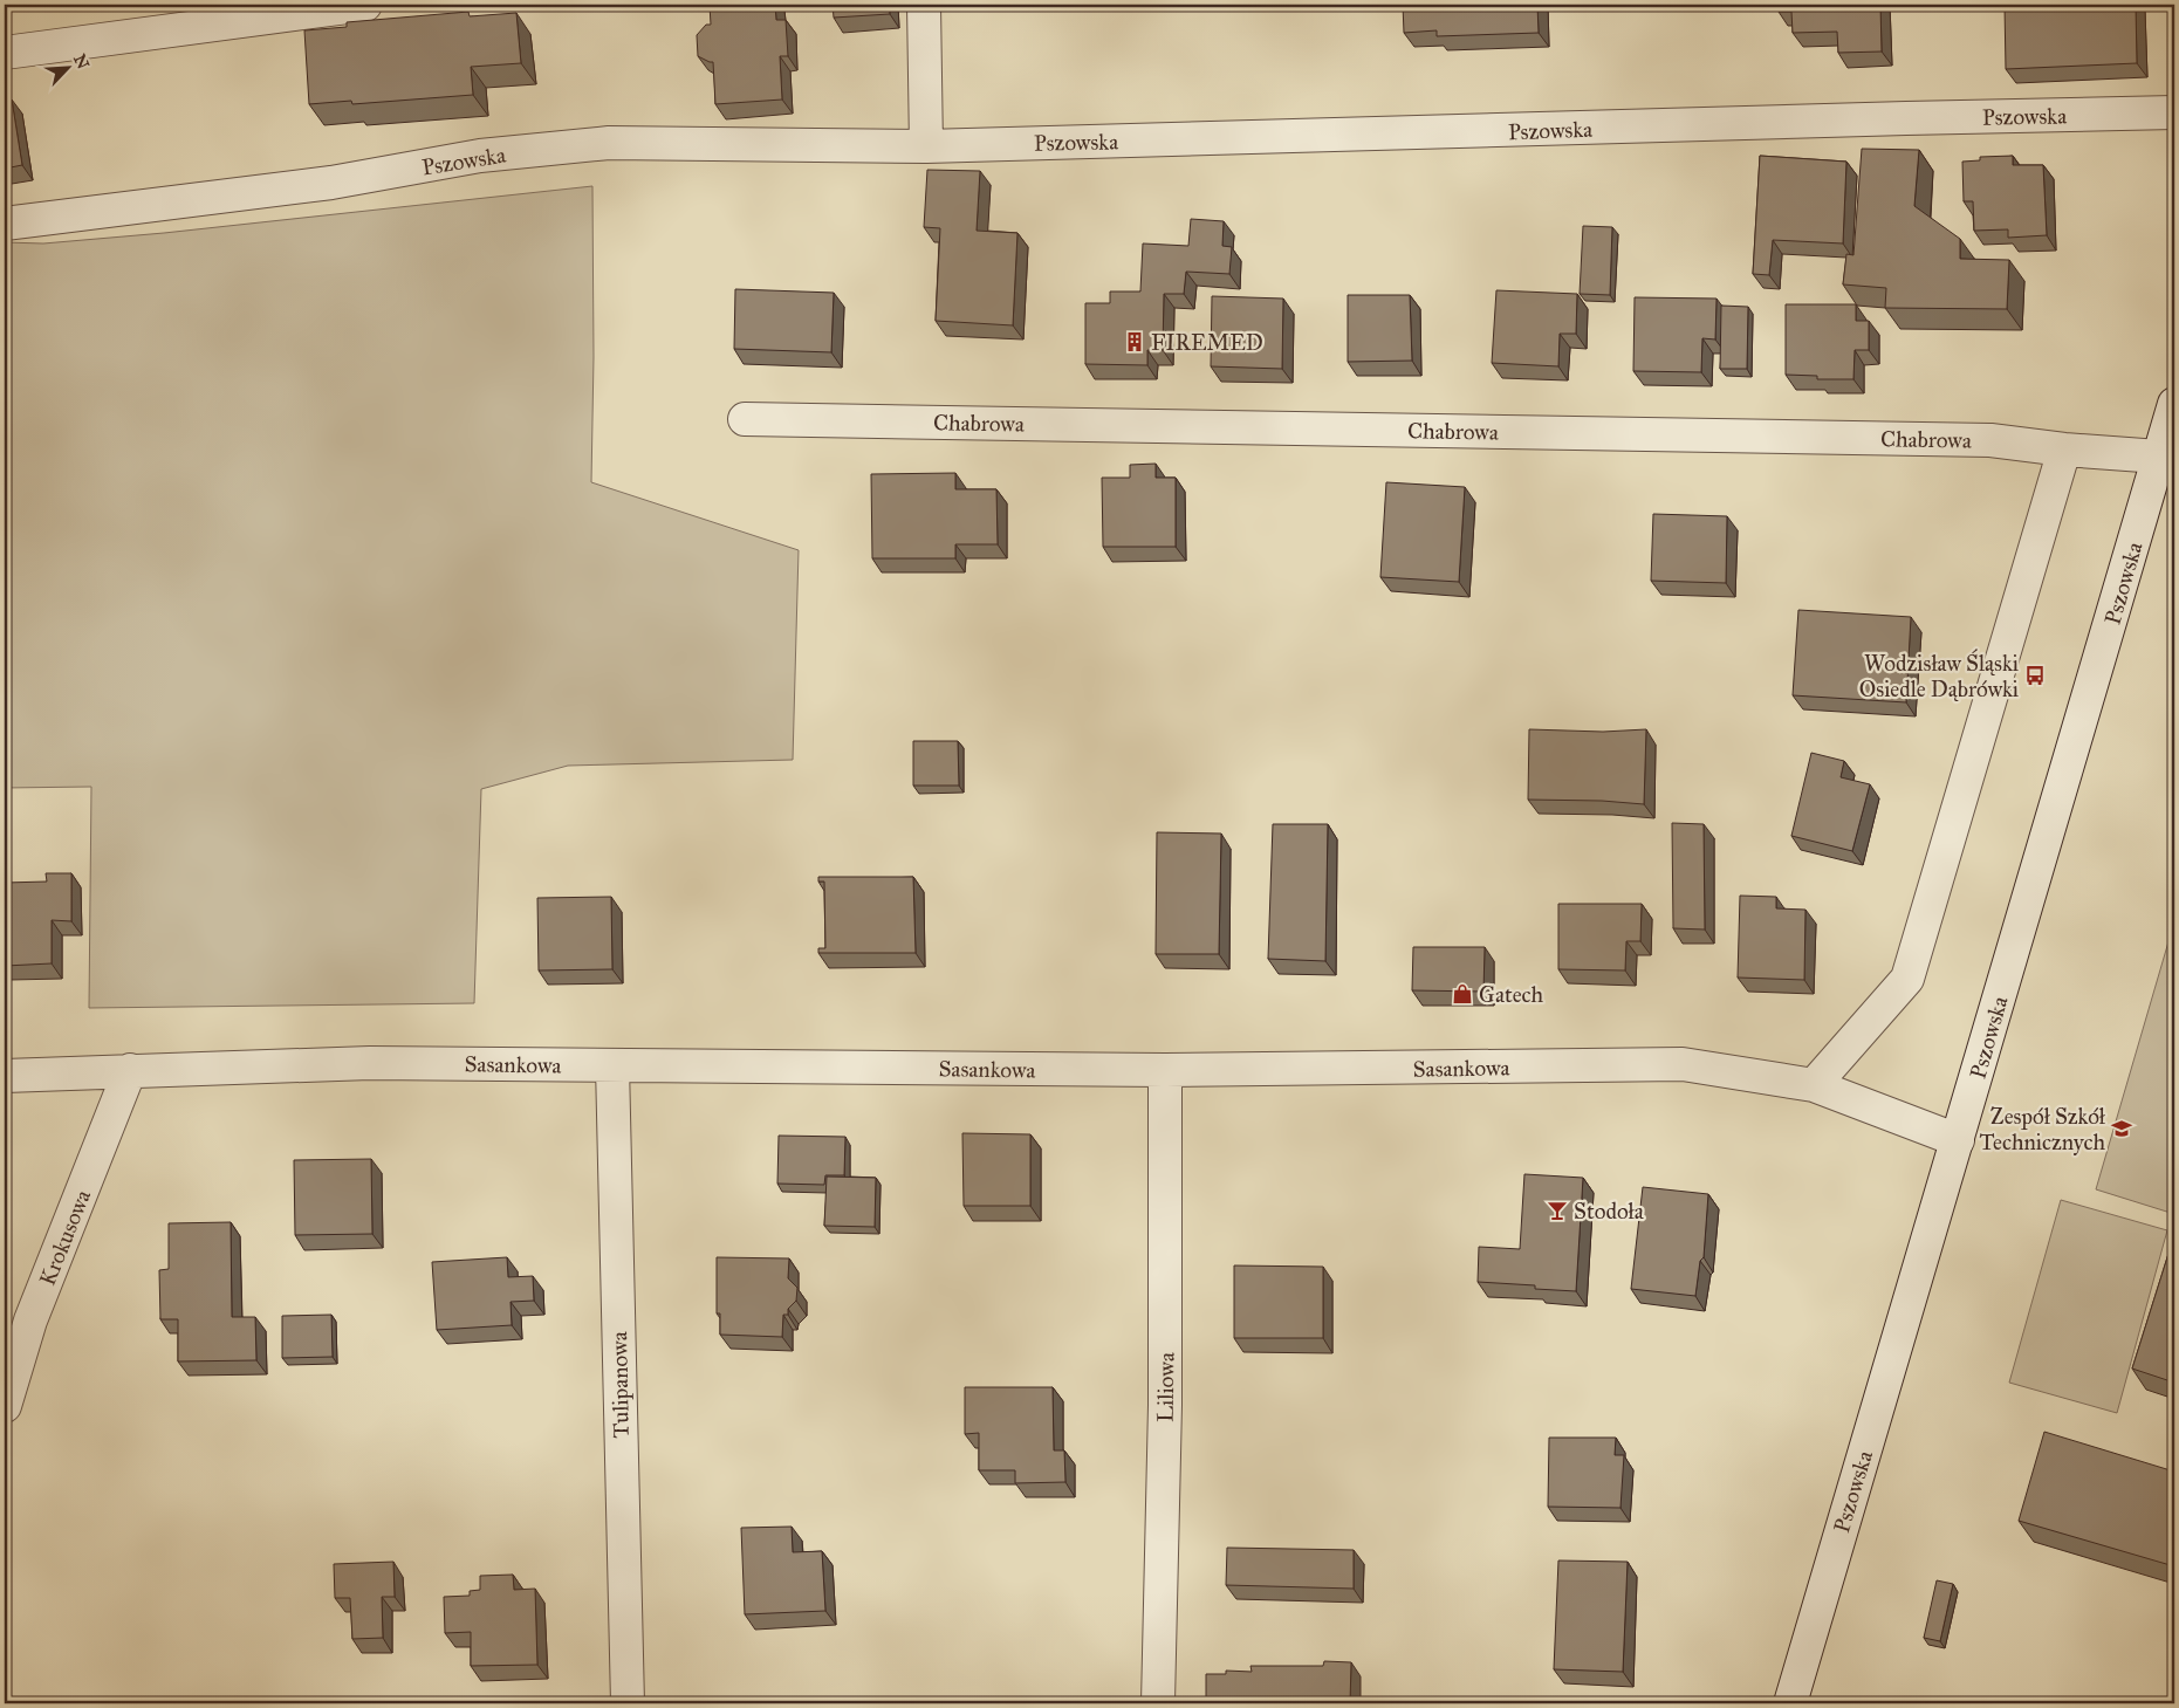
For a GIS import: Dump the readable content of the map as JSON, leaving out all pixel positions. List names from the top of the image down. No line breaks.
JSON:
{"streets":{"street":["Pszowska","Chabrowa","Sasankowa","Krokusowa","Tulipanowa","Liliowa"]},"crossings":[["Pszowska","Chabrowa"],["Pszowska","Sasankowa"],["Sasankowa","Krokusowa"],["Sasankowa","Tulipanowa"],["Sasankowa","Liliowa"]],"places":{"building":["FIREMED"],"bus stop":["Wodzisław Śląski Osiedle Dąbrówki"],"shop":["Gatech"],"school or university":["Zespół Szkół Technicznych"],"bar":["Stodoła"]},"north":"top right"}
